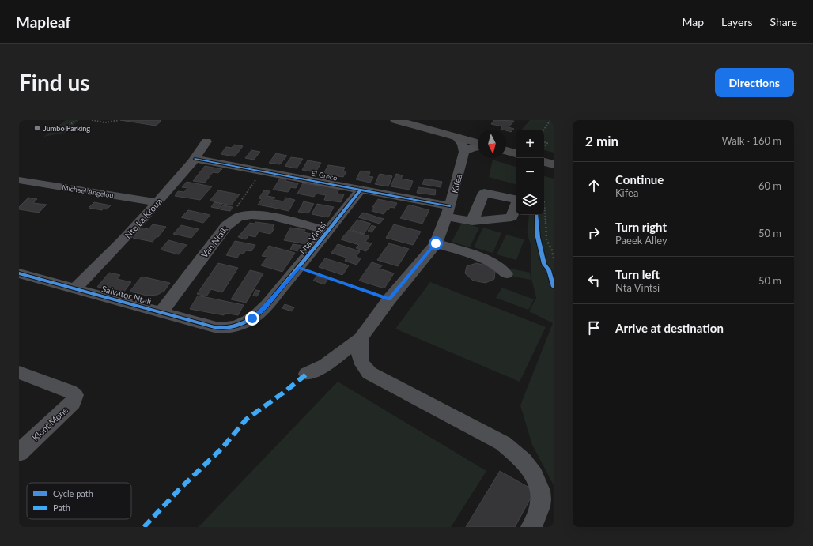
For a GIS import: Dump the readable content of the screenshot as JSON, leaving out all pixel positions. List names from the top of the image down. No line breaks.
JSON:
{"streets":{"street":["El Greco","Kifea","Michael Angelou","Nte La Kroua","Nta Vintsi","Van Ntaik","Salvator Ntali","Klont Mone"]},"crossings":[["El Greco","Kifea"],["El Greco","Nte La Kroua"],["El Greco","Nta Vintsi"],["Michael Angelou","Nte La Kroua"],["Nte La Kroua","Salvator Ntali"],["Nta Vintsi","Salvator Ntali"],["Van Ntaik","Salvator Ntali"]],"places":["Jumbo Parking"],"legend":["Cycle path","Path"],"north":"bottom","page":{"header":"Mapleaf","nav":["Map","Layers","Share"],"buttons":"Directions","title":"Find us","heading":["2 min","Walk · 160 m"],"map_buttons":["+","−"],"list":[["Continue","Kifea","60 m"],["Turn right","Paeek Alley","50 m"],["Turn left","Nta Vintsi","50 m"],"Arrive at destination"]}}
